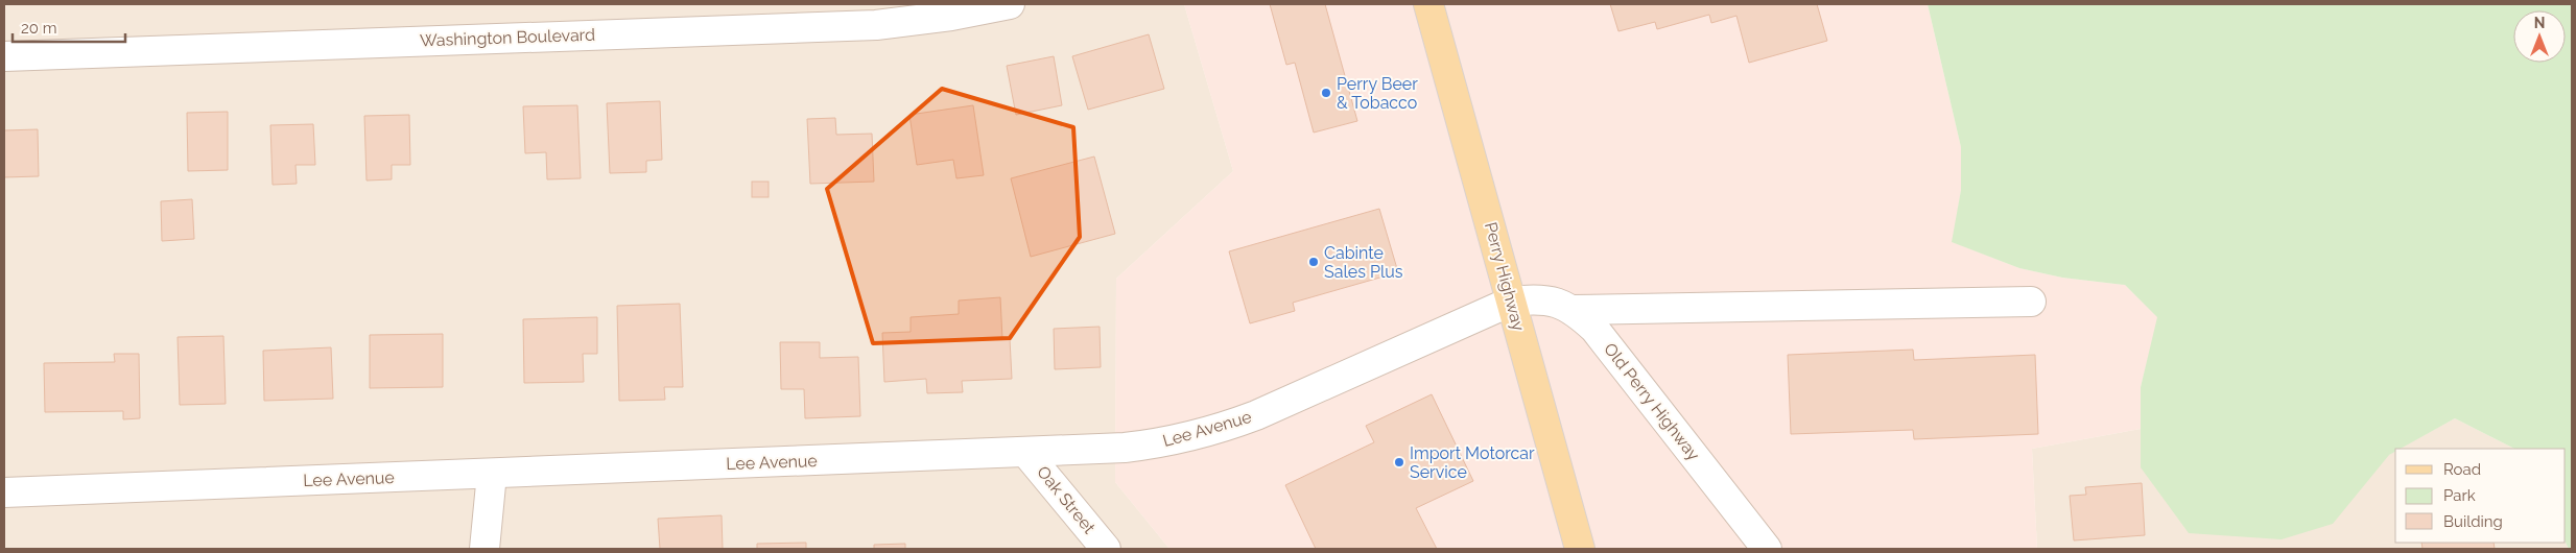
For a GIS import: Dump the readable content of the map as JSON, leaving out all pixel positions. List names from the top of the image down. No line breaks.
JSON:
{"streets":{"main road":["Perry Highway"],"street":["Washington Boulevard","Old Perry Highway","Lee Avenue","Oak Street"]},"crossings":[["Perry Highway","Old Perry Highway"],["Perry Highway","Lee Avenue"],["Old Perry Highway","Lee Avenue"],["Lee Avenue","Oak Street"]],"places":["Perry Beer & Tobacco","Cabinte Sales Plus","Import Motorcar Service"],"legend":["Road","Park","Building"],"scale_bar":"20 m","north":"top"}
